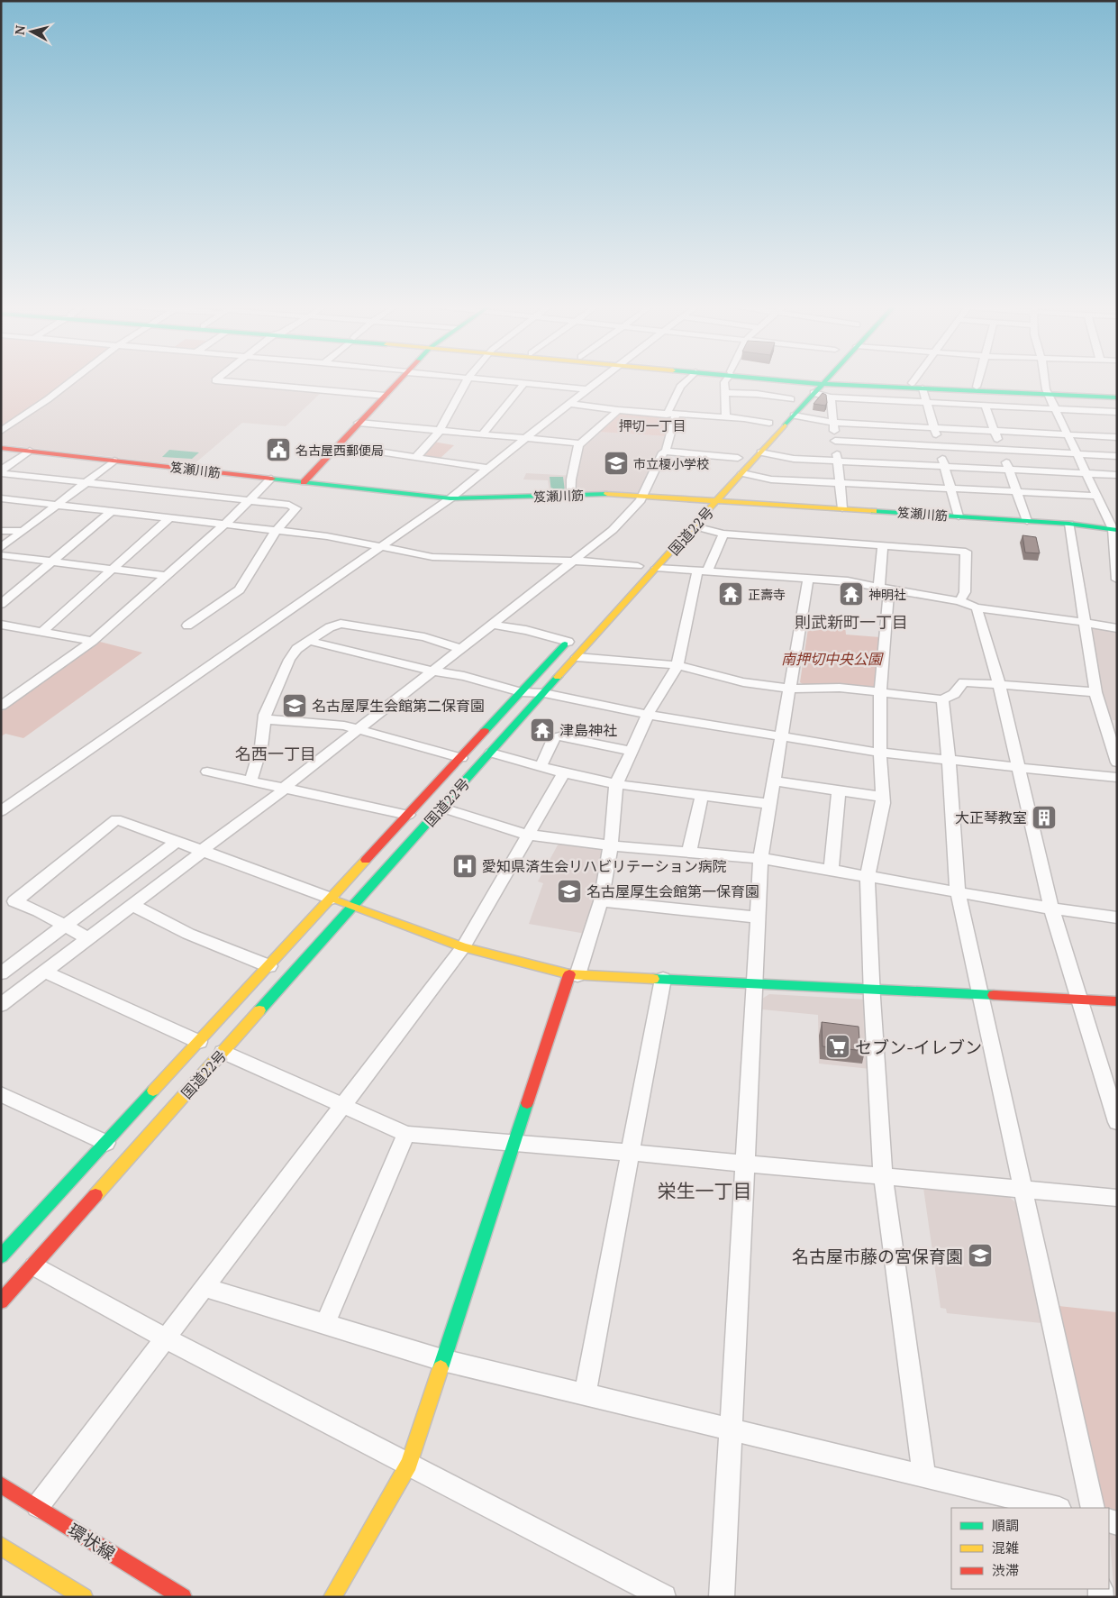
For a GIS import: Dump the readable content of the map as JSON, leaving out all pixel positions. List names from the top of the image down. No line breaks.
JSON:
{"streets":{"main road":["笈瀬川筋","国道22号","環状線"]},"crossings":[["笈瀬川筋","国道22号"]],"districts":["押切一丁目","則武新町一丁目","名西一丁目","栄生一丁目"],"parks":["南押切中央公園"],"places":{"public building":["名古屋西郵便局"],"school or university":["市立榎小学校","名古屋厚生会館第二保育園","名古屋厚生会館第一保育園","名古屋市藤の宮保育園"],"temple":["正壽寺","神明社","津島神社"],"building":["大正琴教室"],"hospital":["愛知県済生会リハビリテーション病院"],"supermarket":["セブン-イレブン"]},"legend":["順調","混雑","渋滞"],"north":"left"}
